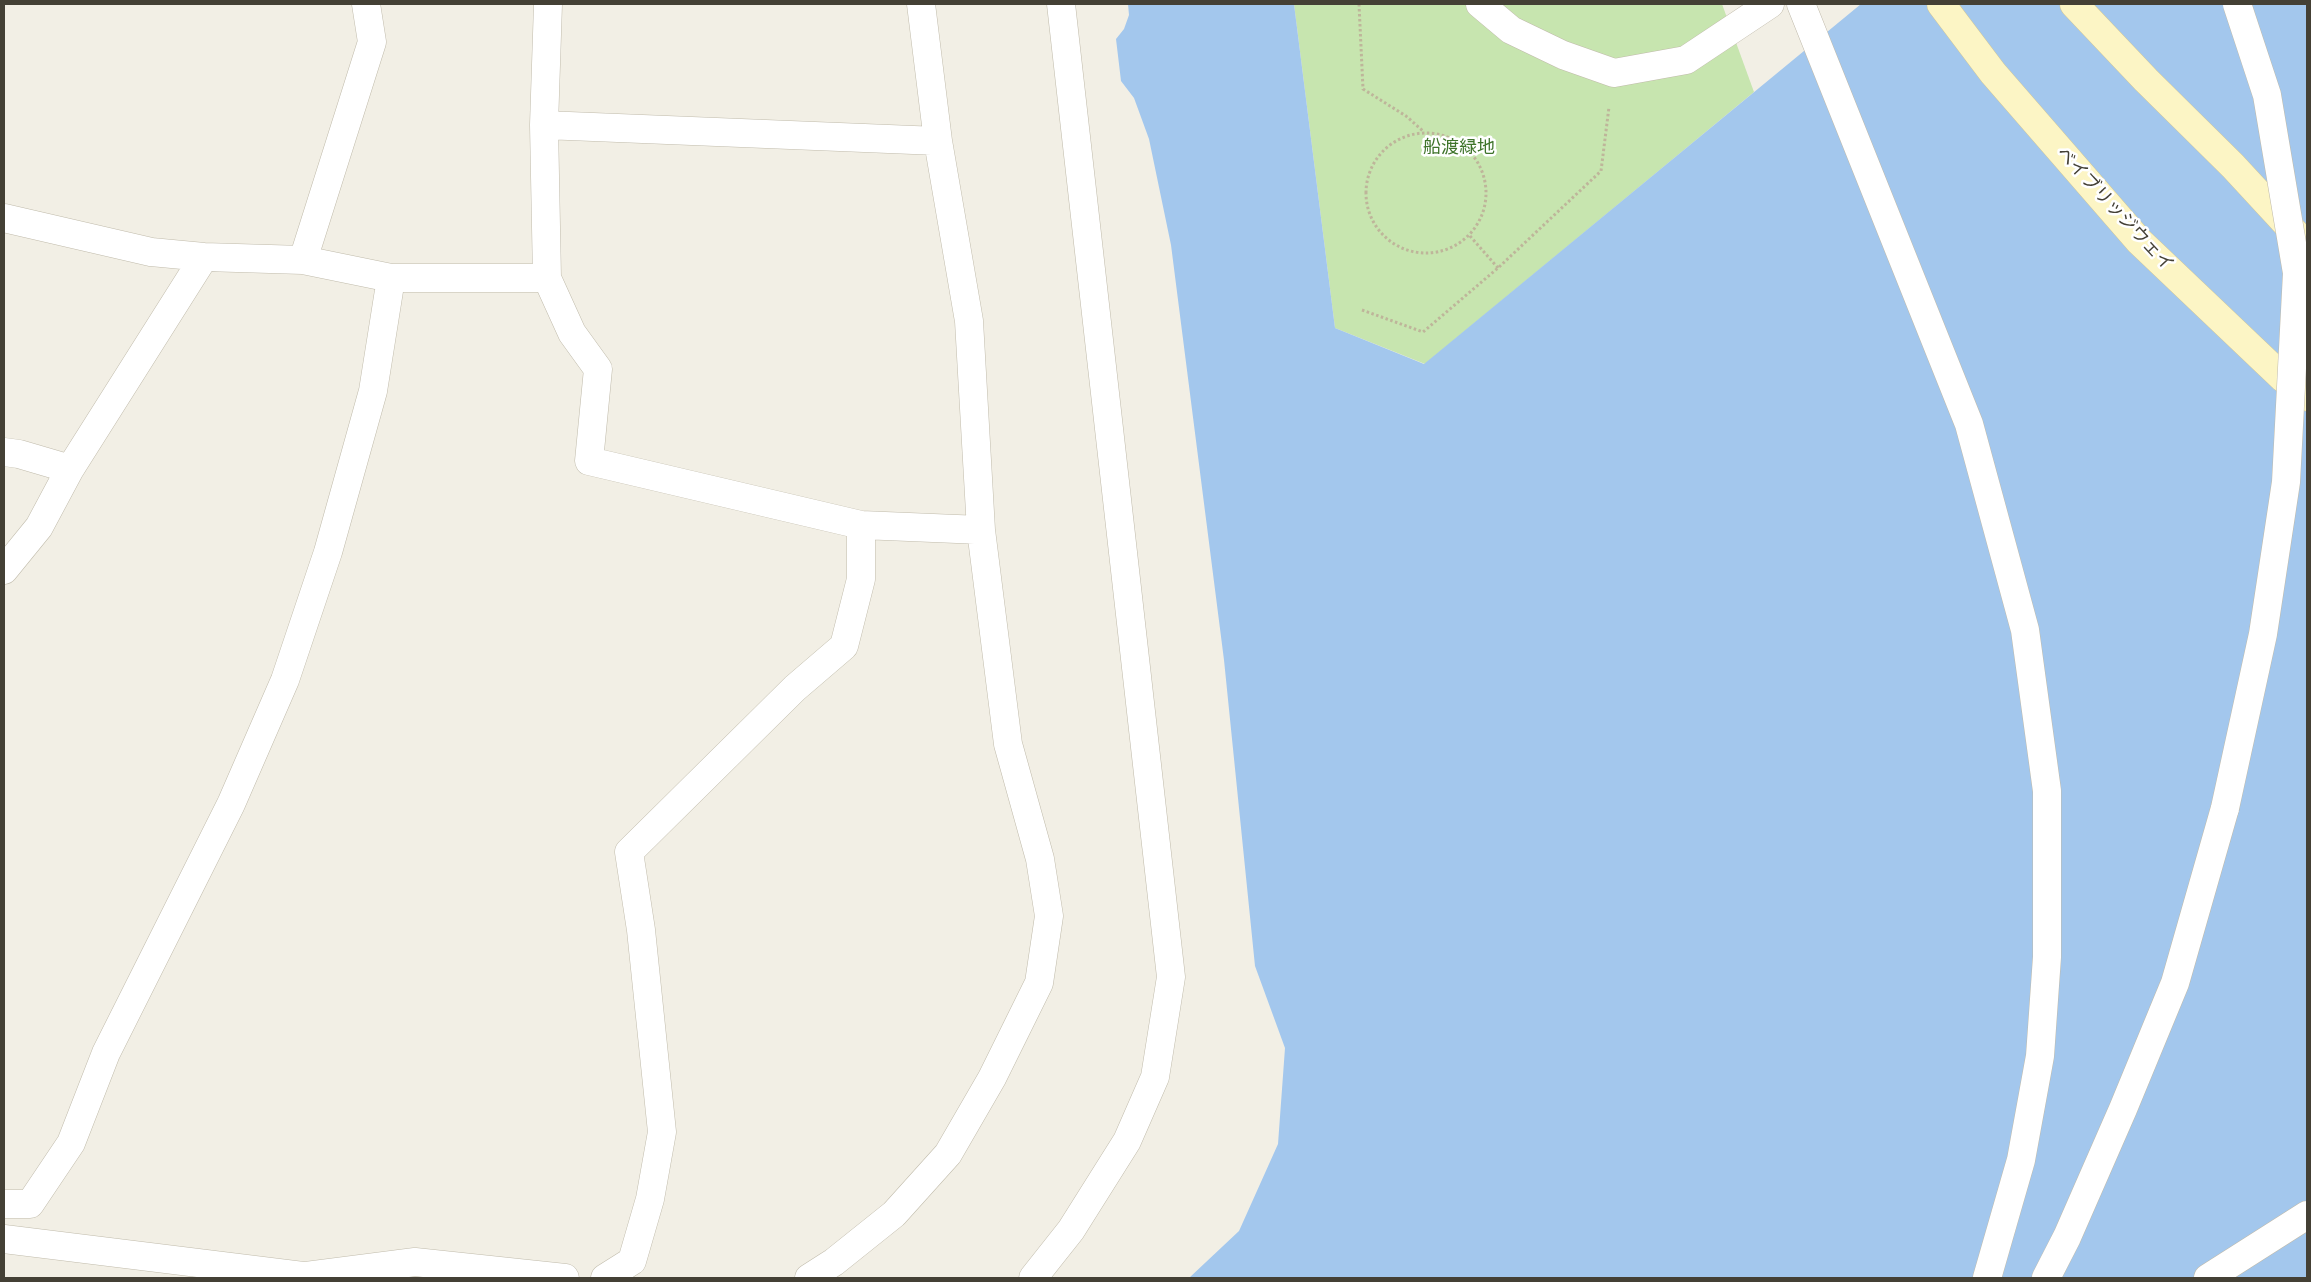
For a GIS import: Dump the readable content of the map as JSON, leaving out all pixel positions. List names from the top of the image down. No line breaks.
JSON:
{"streets":{"street":["ベイブリッジウェイ"]},"parks":["船渡緑地"]}
